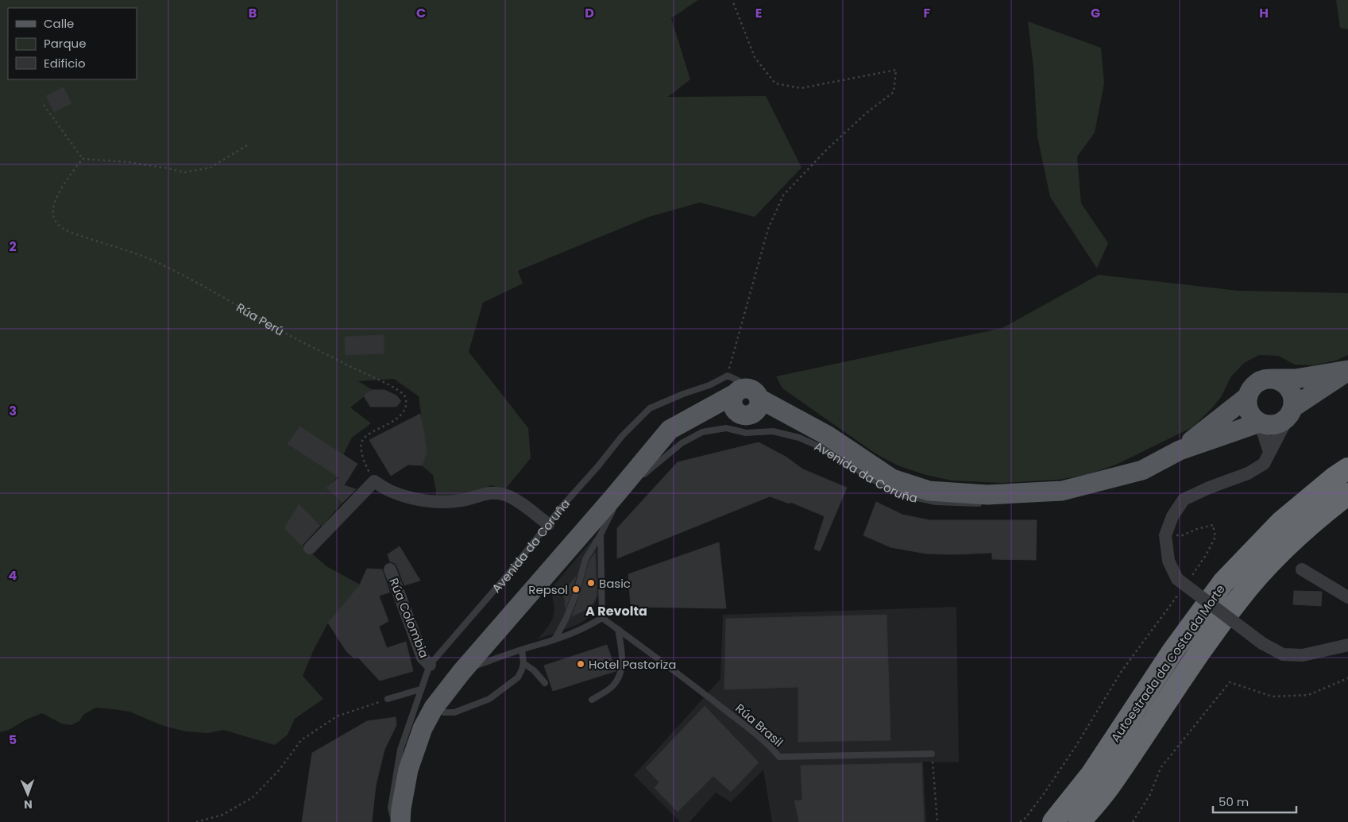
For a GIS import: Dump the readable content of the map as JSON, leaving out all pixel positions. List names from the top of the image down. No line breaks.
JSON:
{"streets":{"highway":["Autoestrada da Costa da Morte"],"main road":["Avenida da Coruña"],"street":["Rúa Colombia"],"lane":["Rúa Brasil"],"path":["Rúa Perú"]},"crossings":[["Avenida da Coruña","Rúa Colombia"]],"districts":["A Revolta"],"places":["Basic","Repsol","Hotel Pastoriza"],"legend":["Calle","Parque","Edificio"],"scale_bar":"50 m","north":"bottom","grid":{"columns":["B","C","D","E","F","G","H"],"rows":["2","3","4","5"]}}
